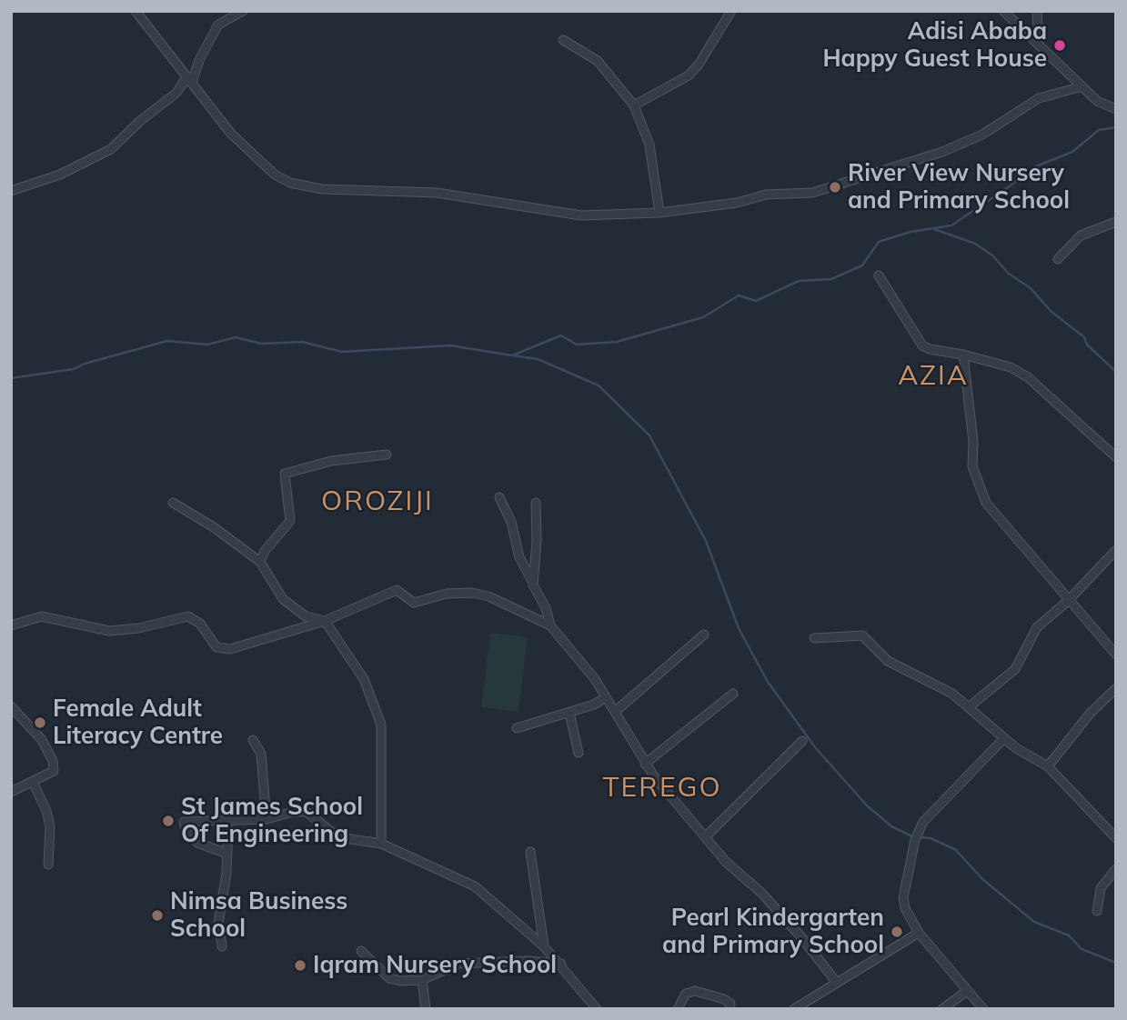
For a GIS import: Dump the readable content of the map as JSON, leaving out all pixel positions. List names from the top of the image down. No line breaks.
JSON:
{"districts":["AZIA","OROZIJI","TEREGO"],"places":["Adisi Ababa Happy Guest House","River View Nursery and Primary School","Female Adult Literacy Centre","St James School Of Engineering","Nimsa Business School","Pearl Kindergarten and Primary School","Iqram Nursery School"]}
